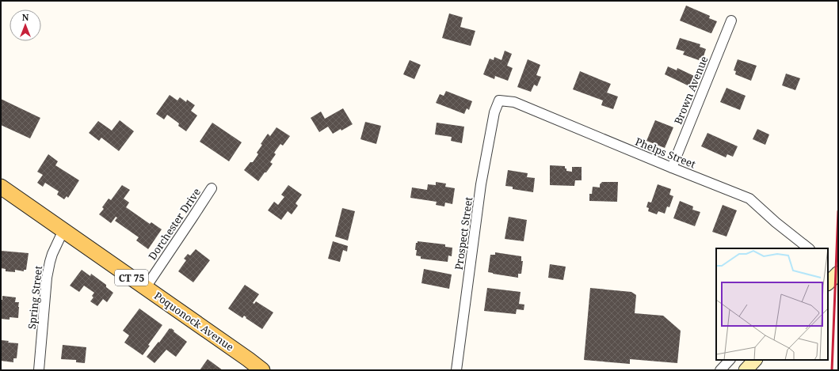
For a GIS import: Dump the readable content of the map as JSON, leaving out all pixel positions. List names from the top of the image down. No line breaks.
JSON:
{"streets":{"main road":["CT 75","Poquonock Avenue"],"street":["Brown Avenue","Phelps Street","Dorchester Drive","Prospect Street","Spring Street"]},"crossings":[["Brown Avenue","Phelps Street"],["Phelps Street","Prospect Street"],["Dorchester Drive","Poquonock Avenue"],["Spring Street","Poquonock Avenue"]],"north":"top"}
